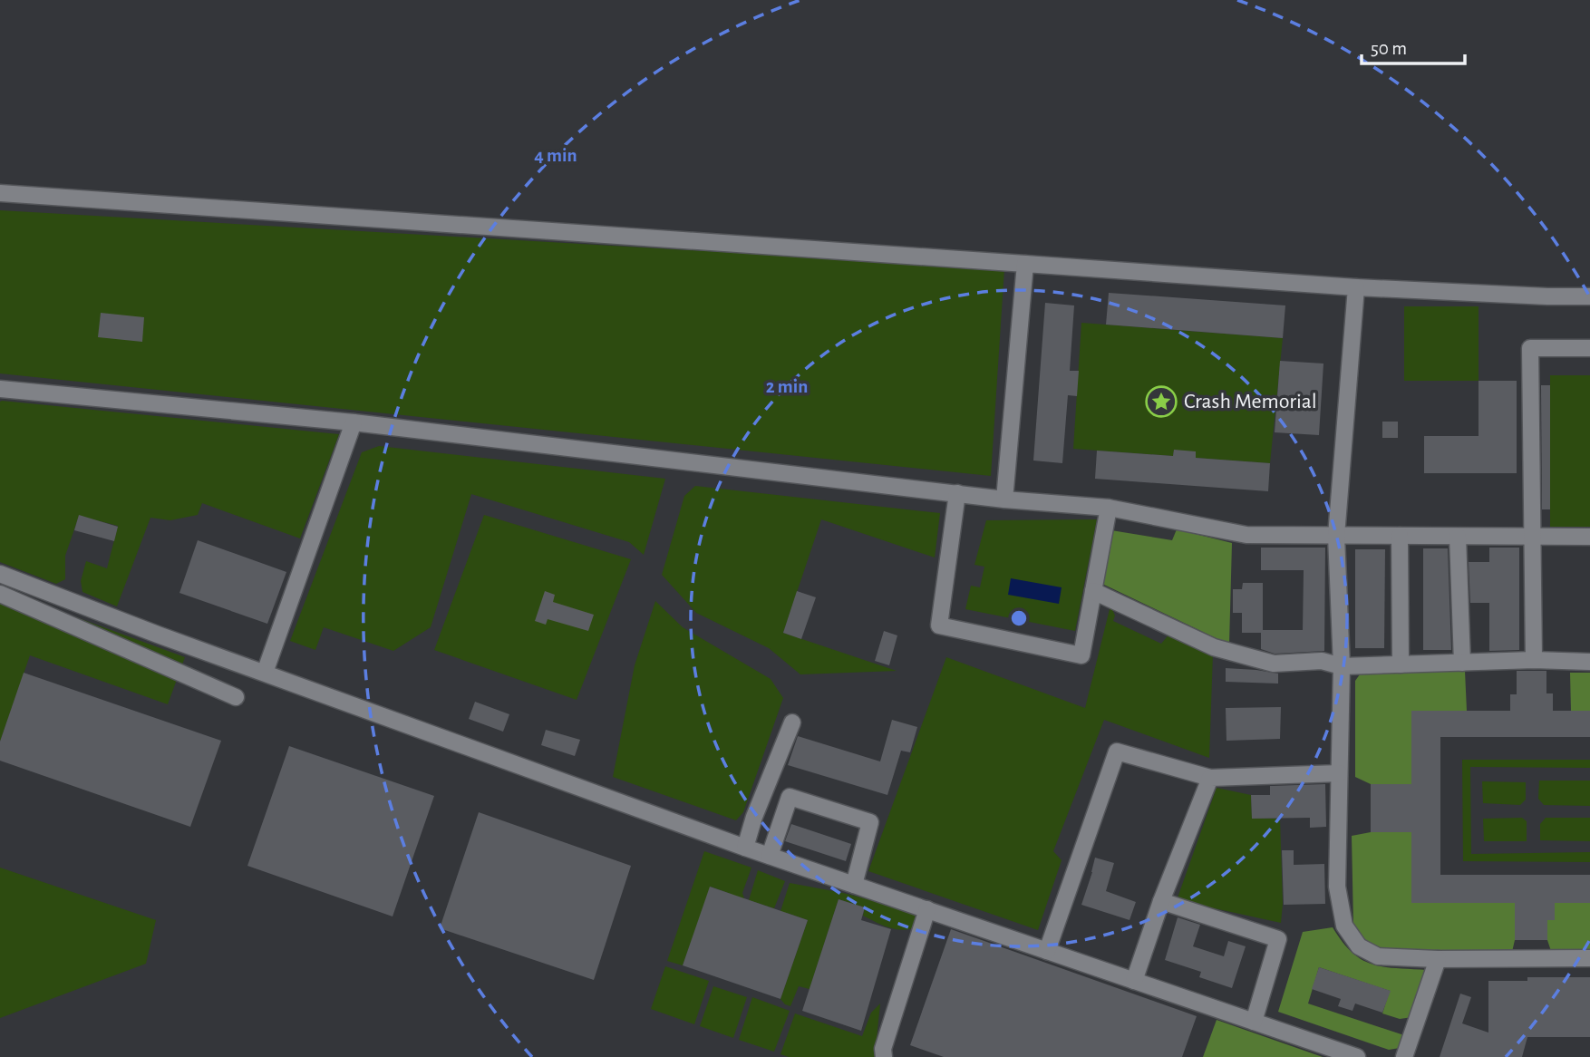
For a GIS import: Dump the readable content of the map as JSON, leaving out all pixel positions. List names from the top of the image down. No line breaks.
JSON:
{"places":{"place":["Crash Memorial"]},"scale_bar":"50 m","rings":["4 min","2 min"]}
